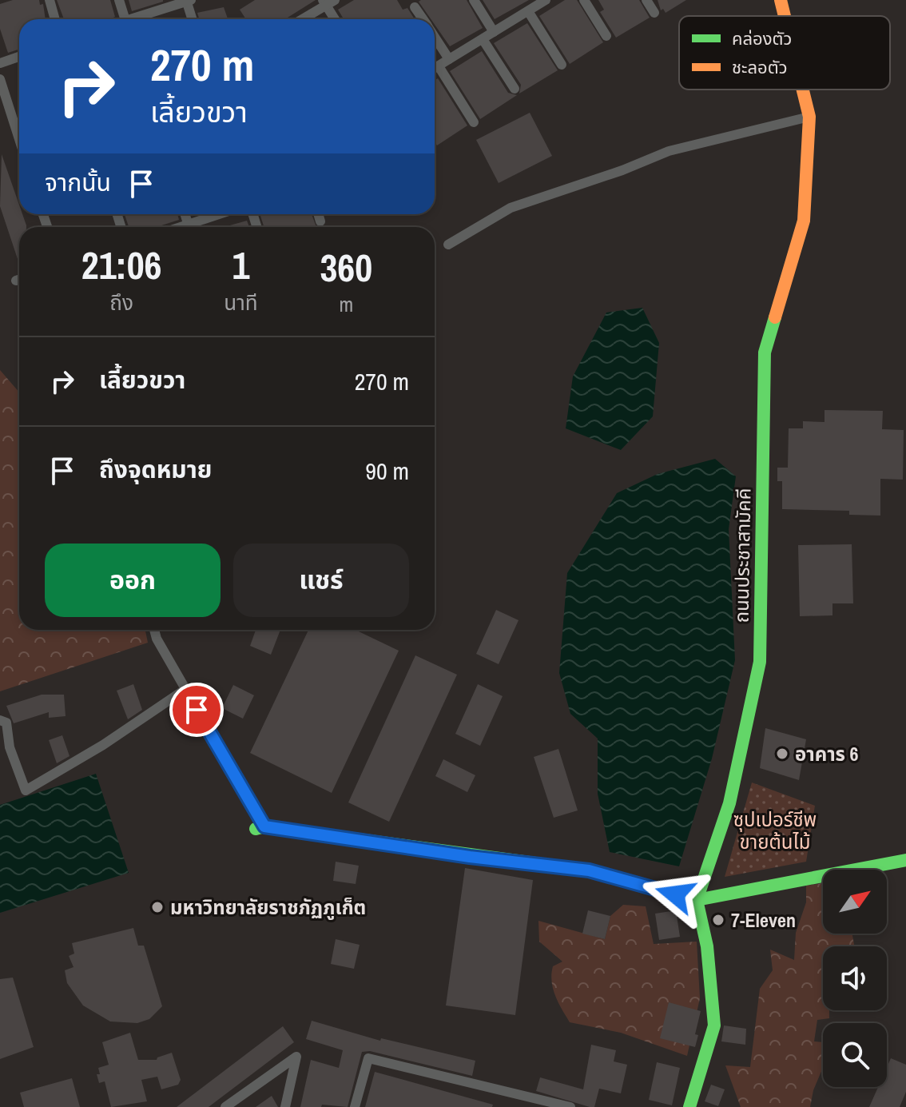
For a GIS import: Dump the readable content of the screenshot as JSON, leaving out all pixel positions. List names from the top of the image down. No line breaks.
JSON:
{"streets":{"street":["ถนนประชาสามัคคี"]},"parks":["ซุปเปอร์ชีพ ขายต้นไม้"],"places":["อาคาร 6","มหาวิทยาลัยราชภัฏภูเก็ต","7-Eleven"],"legend":["คล่องตัว","ชะลอตัว"],"north":"top right","page":{"turn":["270 m","เลี้ยวขวา"],"then":"จากนั้น","eta":["21:06","ถึง","1","นาที","360","m"],"list":[{"name":"เลี้ยวขวา","value":"270 m"},{"name":"ถึงจุดหมาย","value":"90 m"}],"buttons":["ออก","แชร์"]}}
